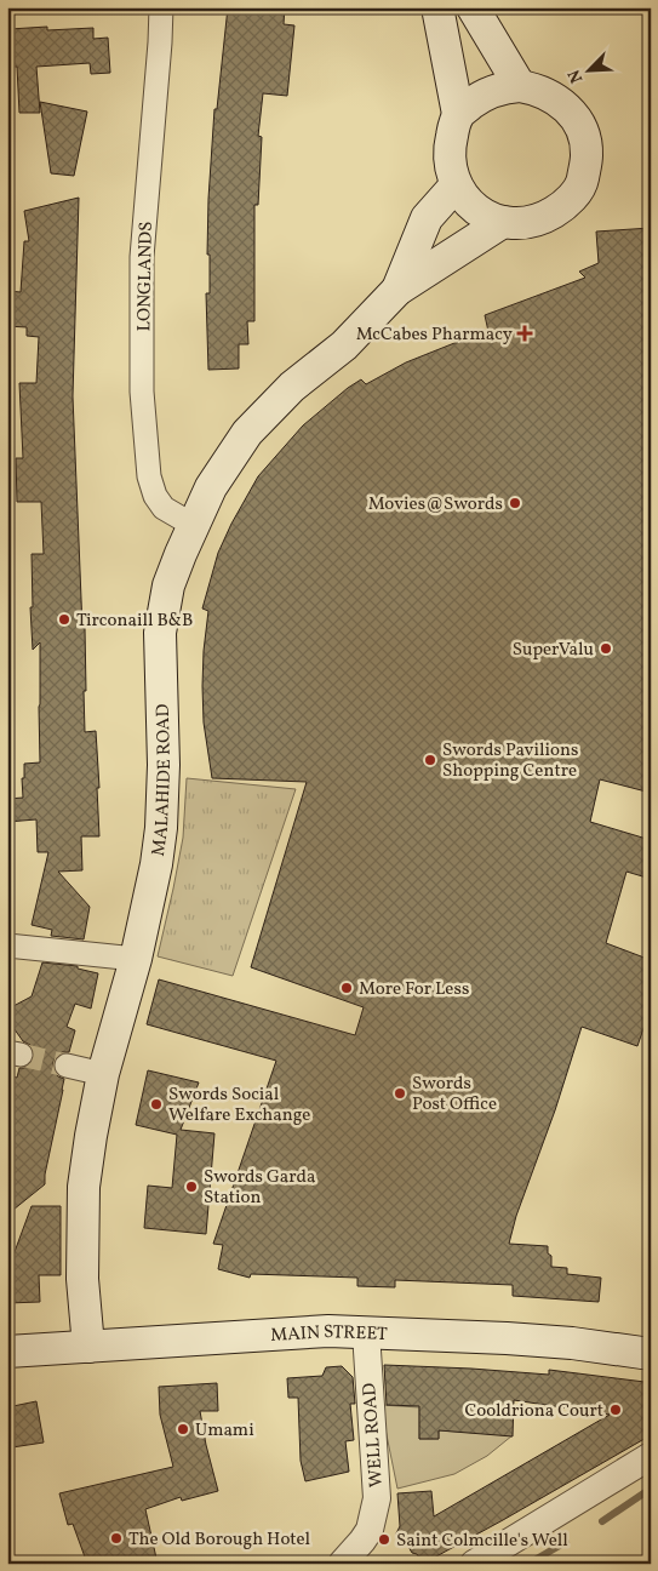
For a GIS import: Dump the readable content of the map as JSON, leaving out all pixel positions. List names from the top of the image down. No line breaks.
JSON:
{"streets":{"main road":["MALAHIDE ROAD","MAIN STREET"],"street":["LONGLANDS","WELL ROAD"]},"crossings":[["LONGLANDS","MALAHIDE ROAD"],["MALAHIDE ROAD","MAIN STREET"],["MAIN STREET","WELL ROAD"]],"places":{"health":["McCabes Pharmacy"],"other":["Movies@Swords","Tirconaill B&B","SuperValu","Swords Pavilions Shopping Centre","More For Less","Swords Post Office","Swords Social Welfare Exchange","Swords Garda Station","Cooldriona Court","Umami","The Old Borough Hotel","Saint Colmcille's Well"]},"north":"bottom left"}
